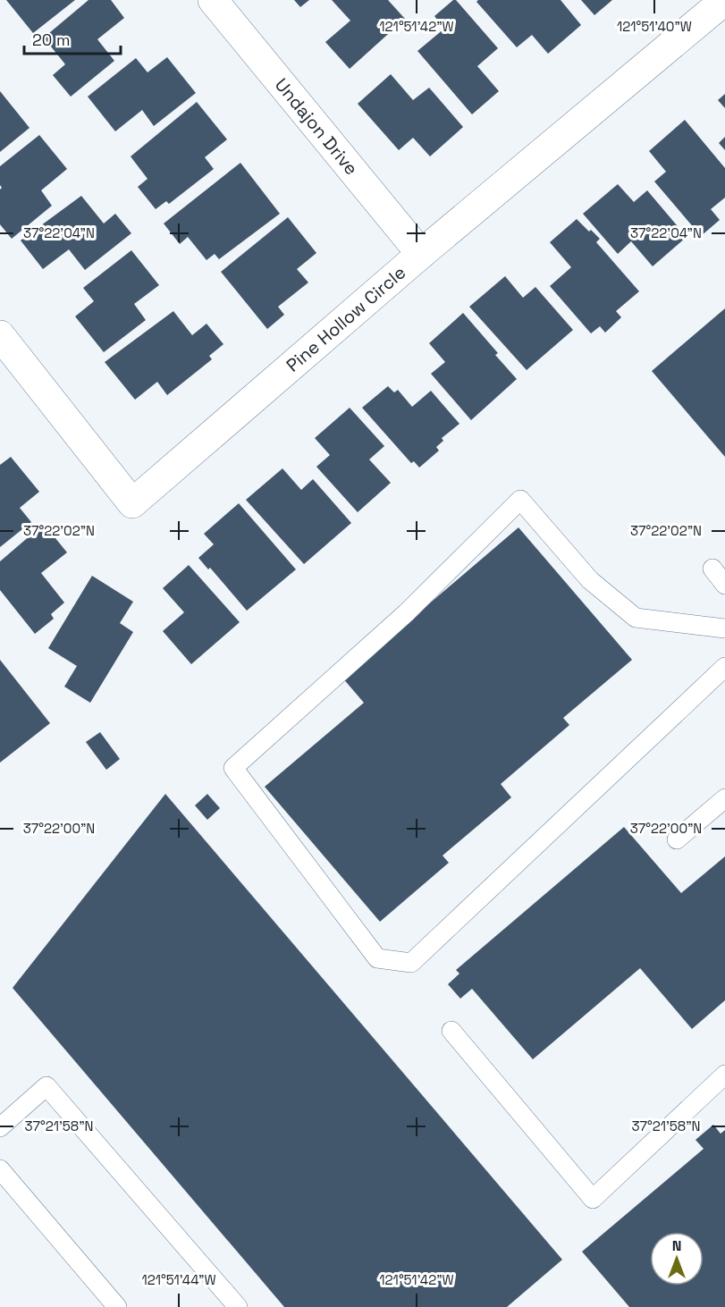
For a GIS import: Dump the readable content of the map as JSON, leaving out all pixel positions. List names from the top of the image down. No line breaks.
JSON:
{"streets":{"street":["Undajon Drive","Pine Hollow Circle"]},"crossings":[["Undajon Drive","Pine Hollow Circle"]],"scale_bar":"20 m","north":"top","coordinates":["121°51'42\"W","121°51'40\"W","37°22'04\"N","37°22'02\"N","37°22'00\"N","37°21'58\"N","121°51'44\"W"]}
